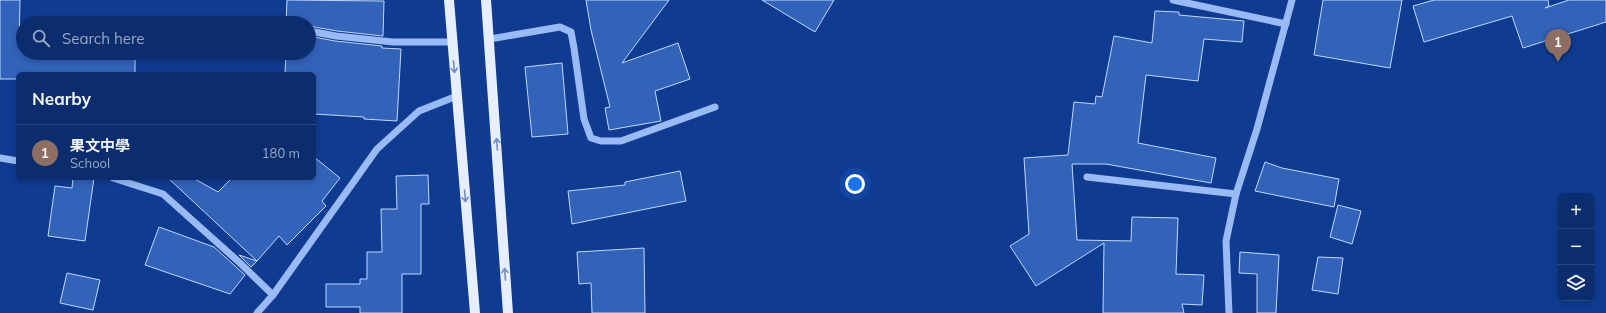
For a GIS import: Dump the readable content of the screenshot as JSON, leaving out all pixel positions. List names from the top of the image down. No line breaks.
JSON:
{"page":{"search":"Search here","pins":"1","heading":"Nearby","list":[{"mark":"1","name":"果文中學","note":"School","value":"180 m"}],"map_buttons":["+","−"]}}
